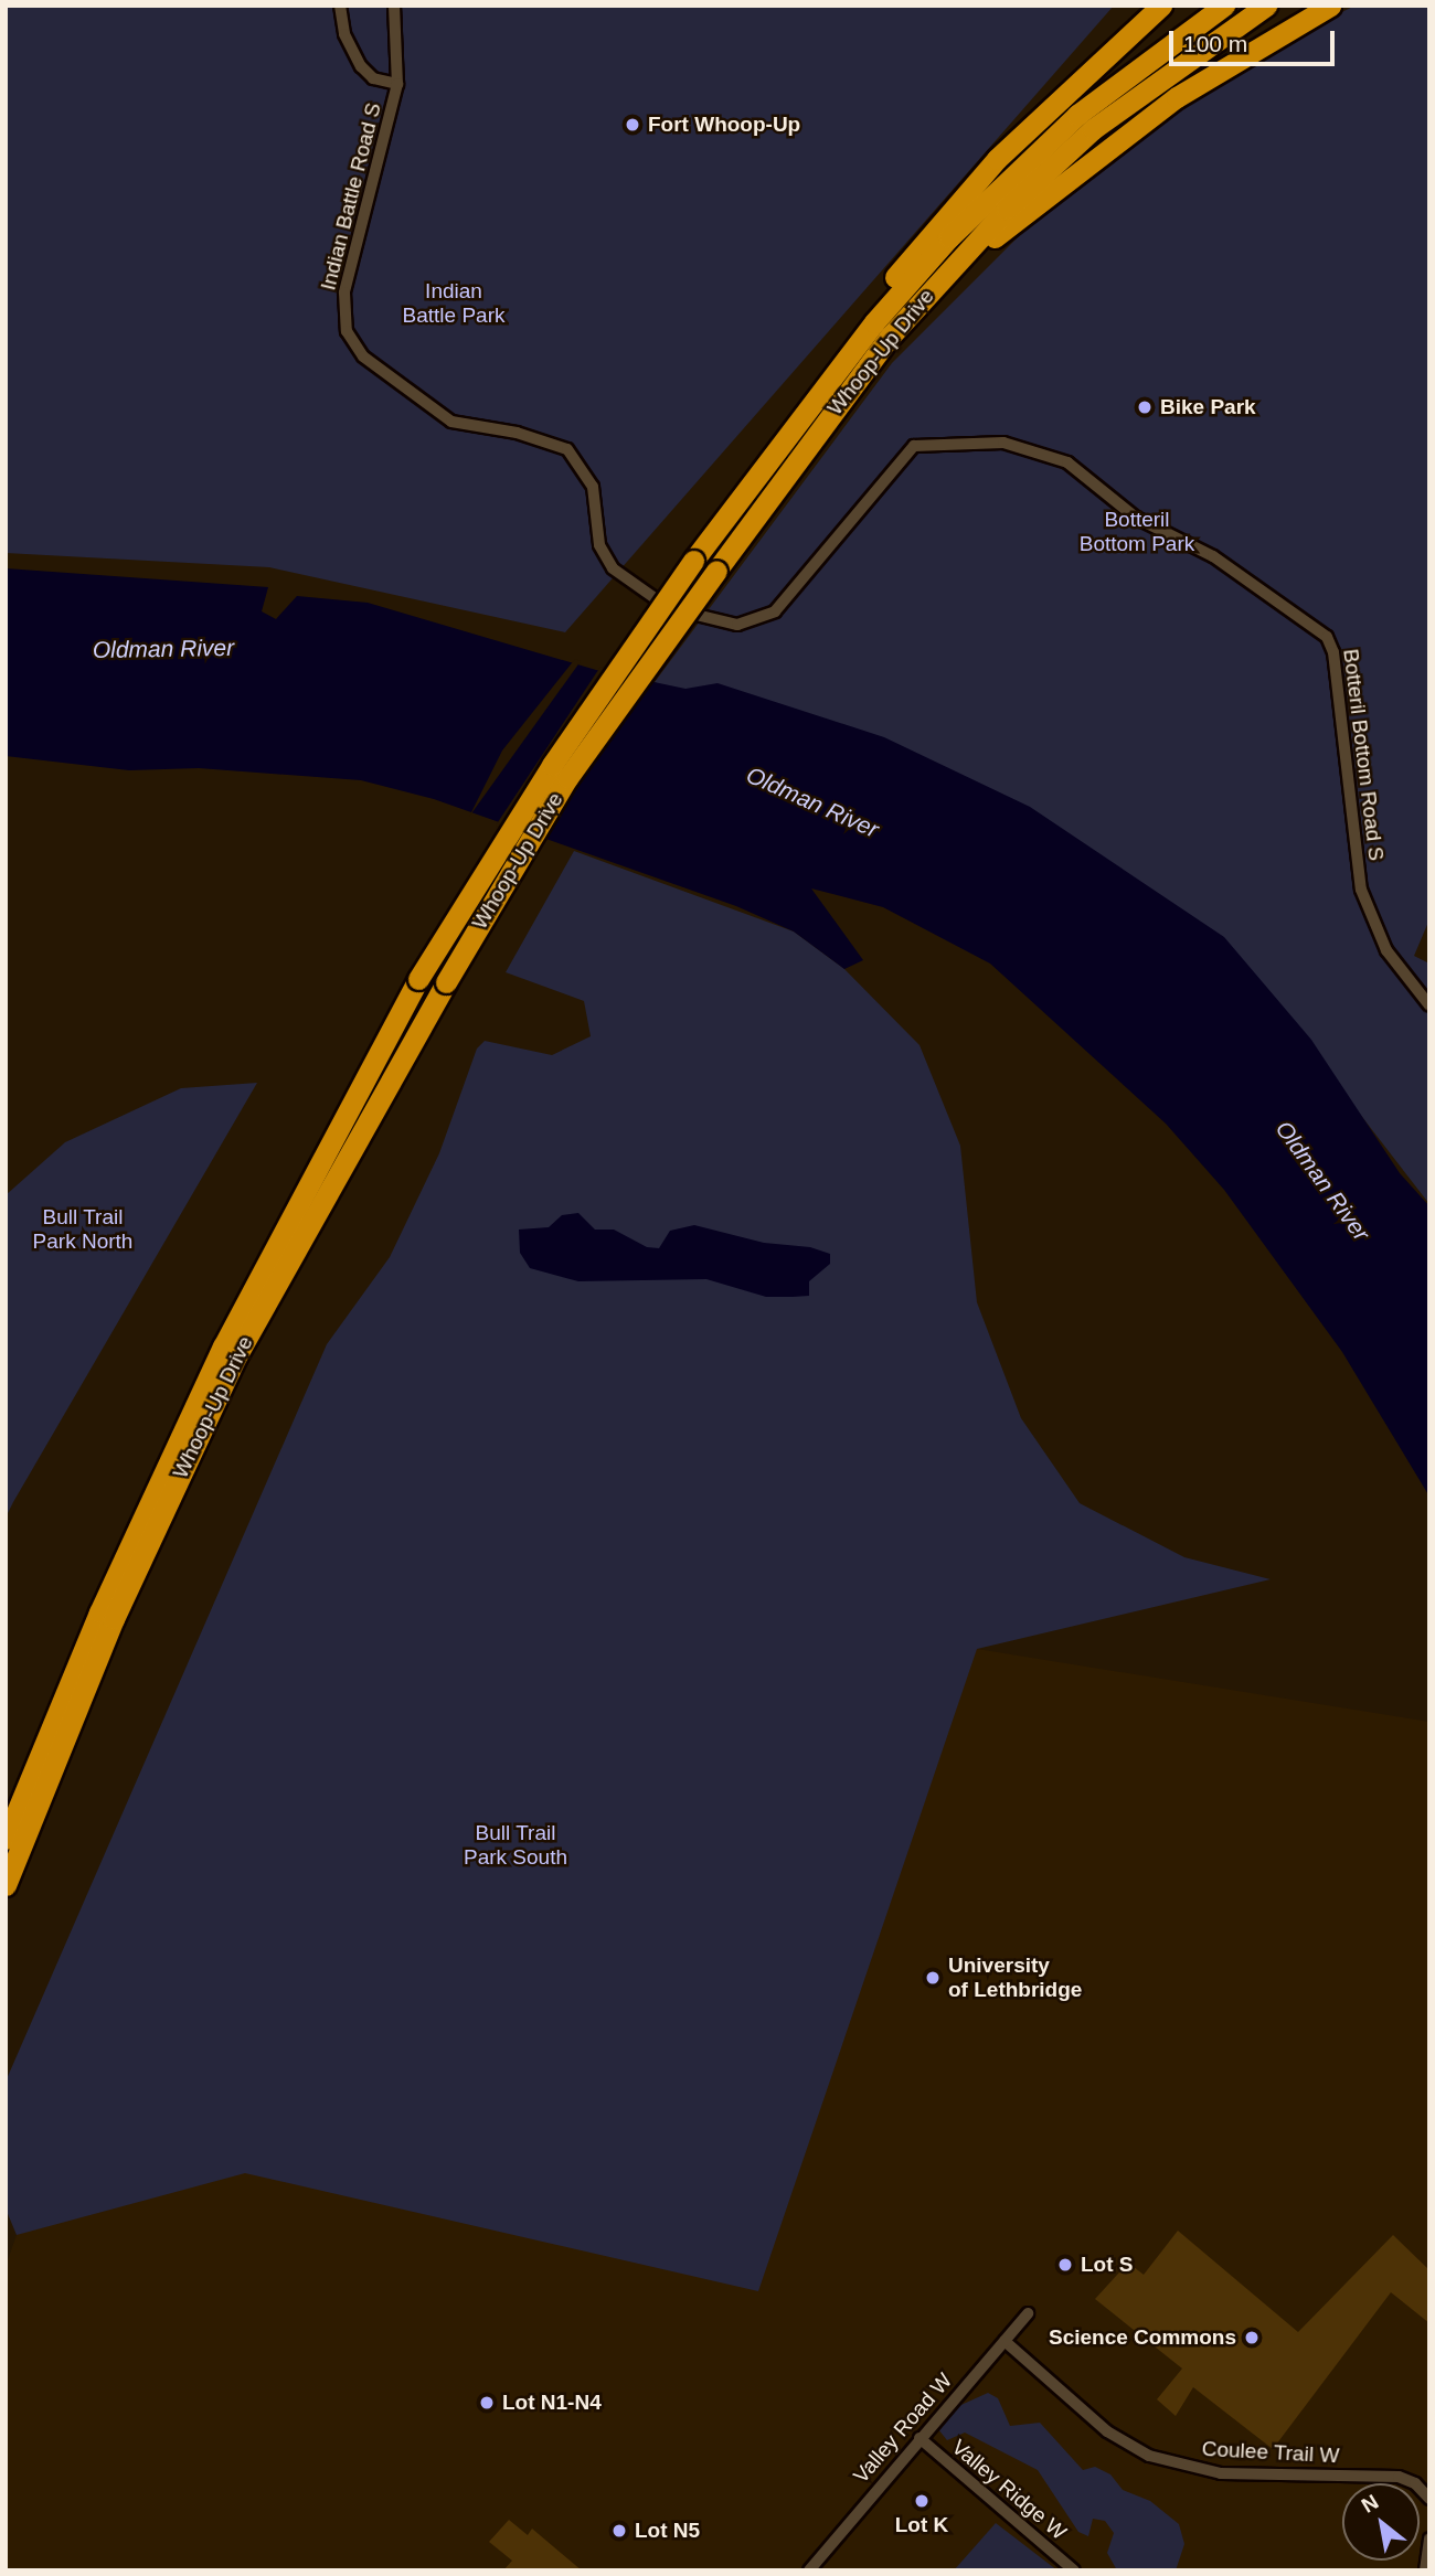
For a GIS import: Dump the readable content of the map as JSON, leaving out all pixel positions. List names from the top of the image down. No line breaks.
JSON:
{"streets":{"highway":["Whoop-Up Drive"],"street":["Indian Battle Road S","Botteril Bottom Road S","Valley Road W","Coulee Trail W","Valley Ridge W"]},"crossings":[["Indian Battle Road S","Botteril Bottom Road S"],["Valley Road W","Coulee Trail W"],["Valley Road W","Valley Ridge W"]],"water":["Oldman River"],"parks":["Indian Battle Park","Botteril Bottom Park","Bull Trail Park North","Bull Trail Park South"],"places":["Fort Whoop-Up","Bike Park","University of Lethbridge","Lot S","Science Commons","Lot N1-N4","Lot K","Lot N5"],"scale_bar":"100 m","north":"top left"}
